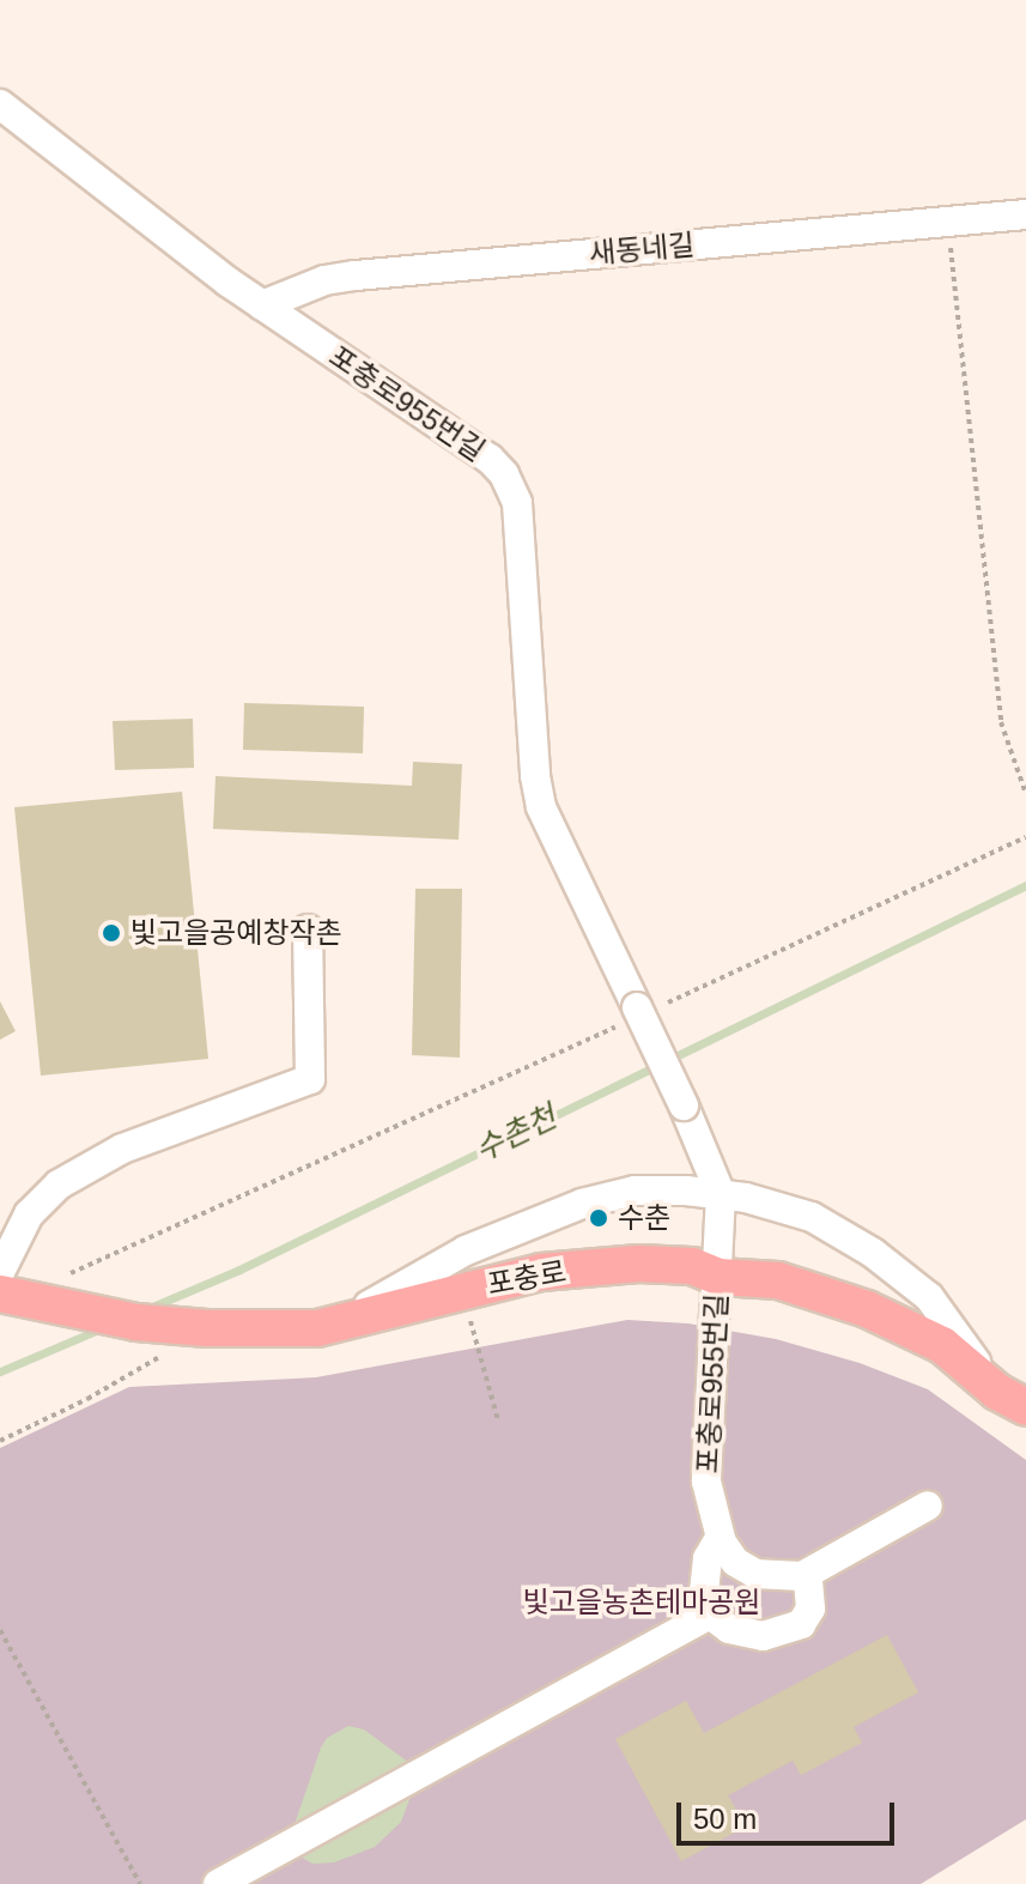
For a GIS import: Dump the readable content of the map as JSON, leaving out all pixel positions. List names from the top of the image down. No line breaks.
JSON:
{"streets":{"main road":["포충로"],"street":["새동네길","포충로955번길"]},"crossings":[["새동네길","포충로955번길"],["포충로955번길","포충로"]],"water":["수촌천"],"parks":["빛고을농촌테마공원"],"places":["빛고을공예창작촌","수춘"],"scale_bar":"50 m"}
